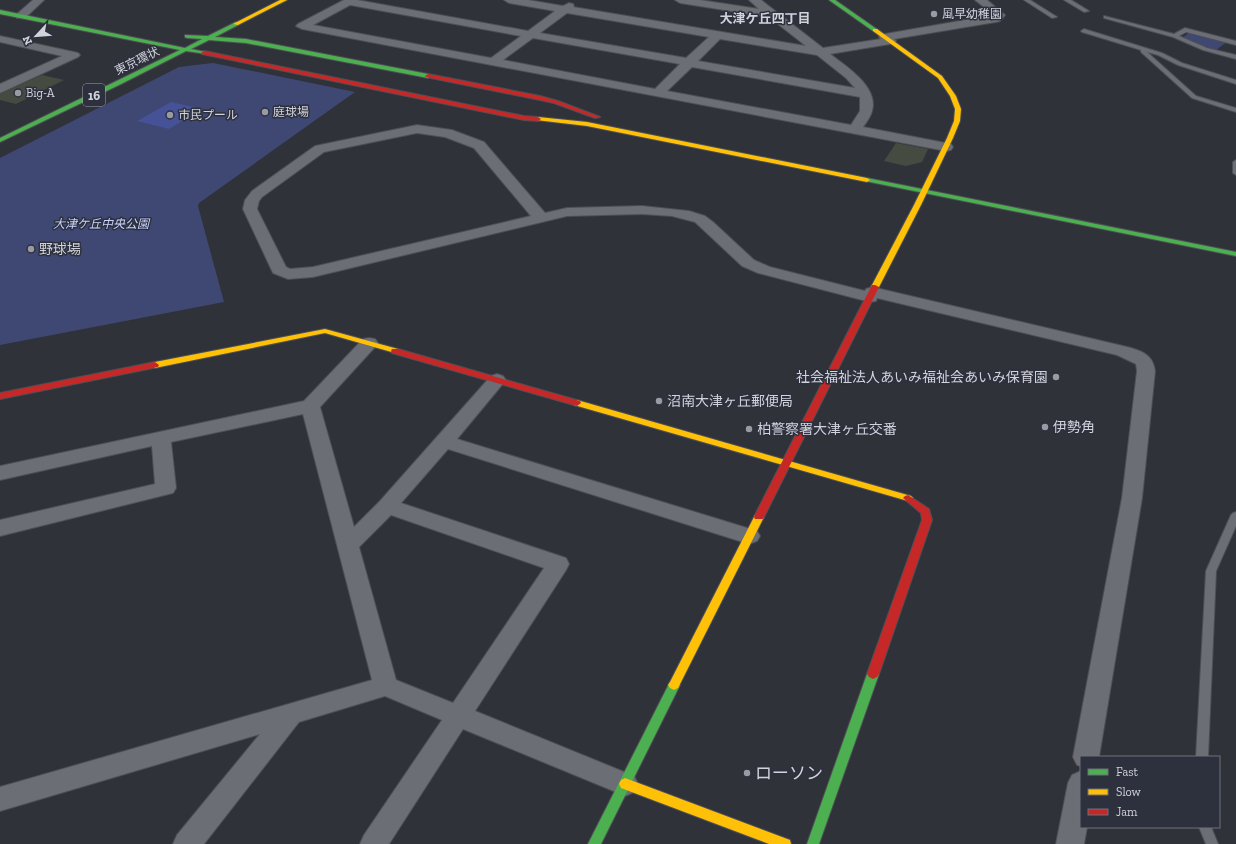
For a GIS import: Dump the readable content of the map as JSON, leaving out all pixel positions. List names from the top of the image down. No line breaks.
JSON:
{"streets":{"main road":["東京環状","16"]},"districts":["大津ケ丘四丁目"],"parks":["大津ケ丘中央公園"],"places":["風早幼稚園","Big-A","庭球場","市民プール","野球場","社会福祉法人あいみ福祉会あいみ保育園","沼南大津ヶ丘郵便局","伊勢角","柏警察署大津ヶ丘交番","ローソン"],"legend":["Fast","Slow","Jam"],"north":"bottom left"}
